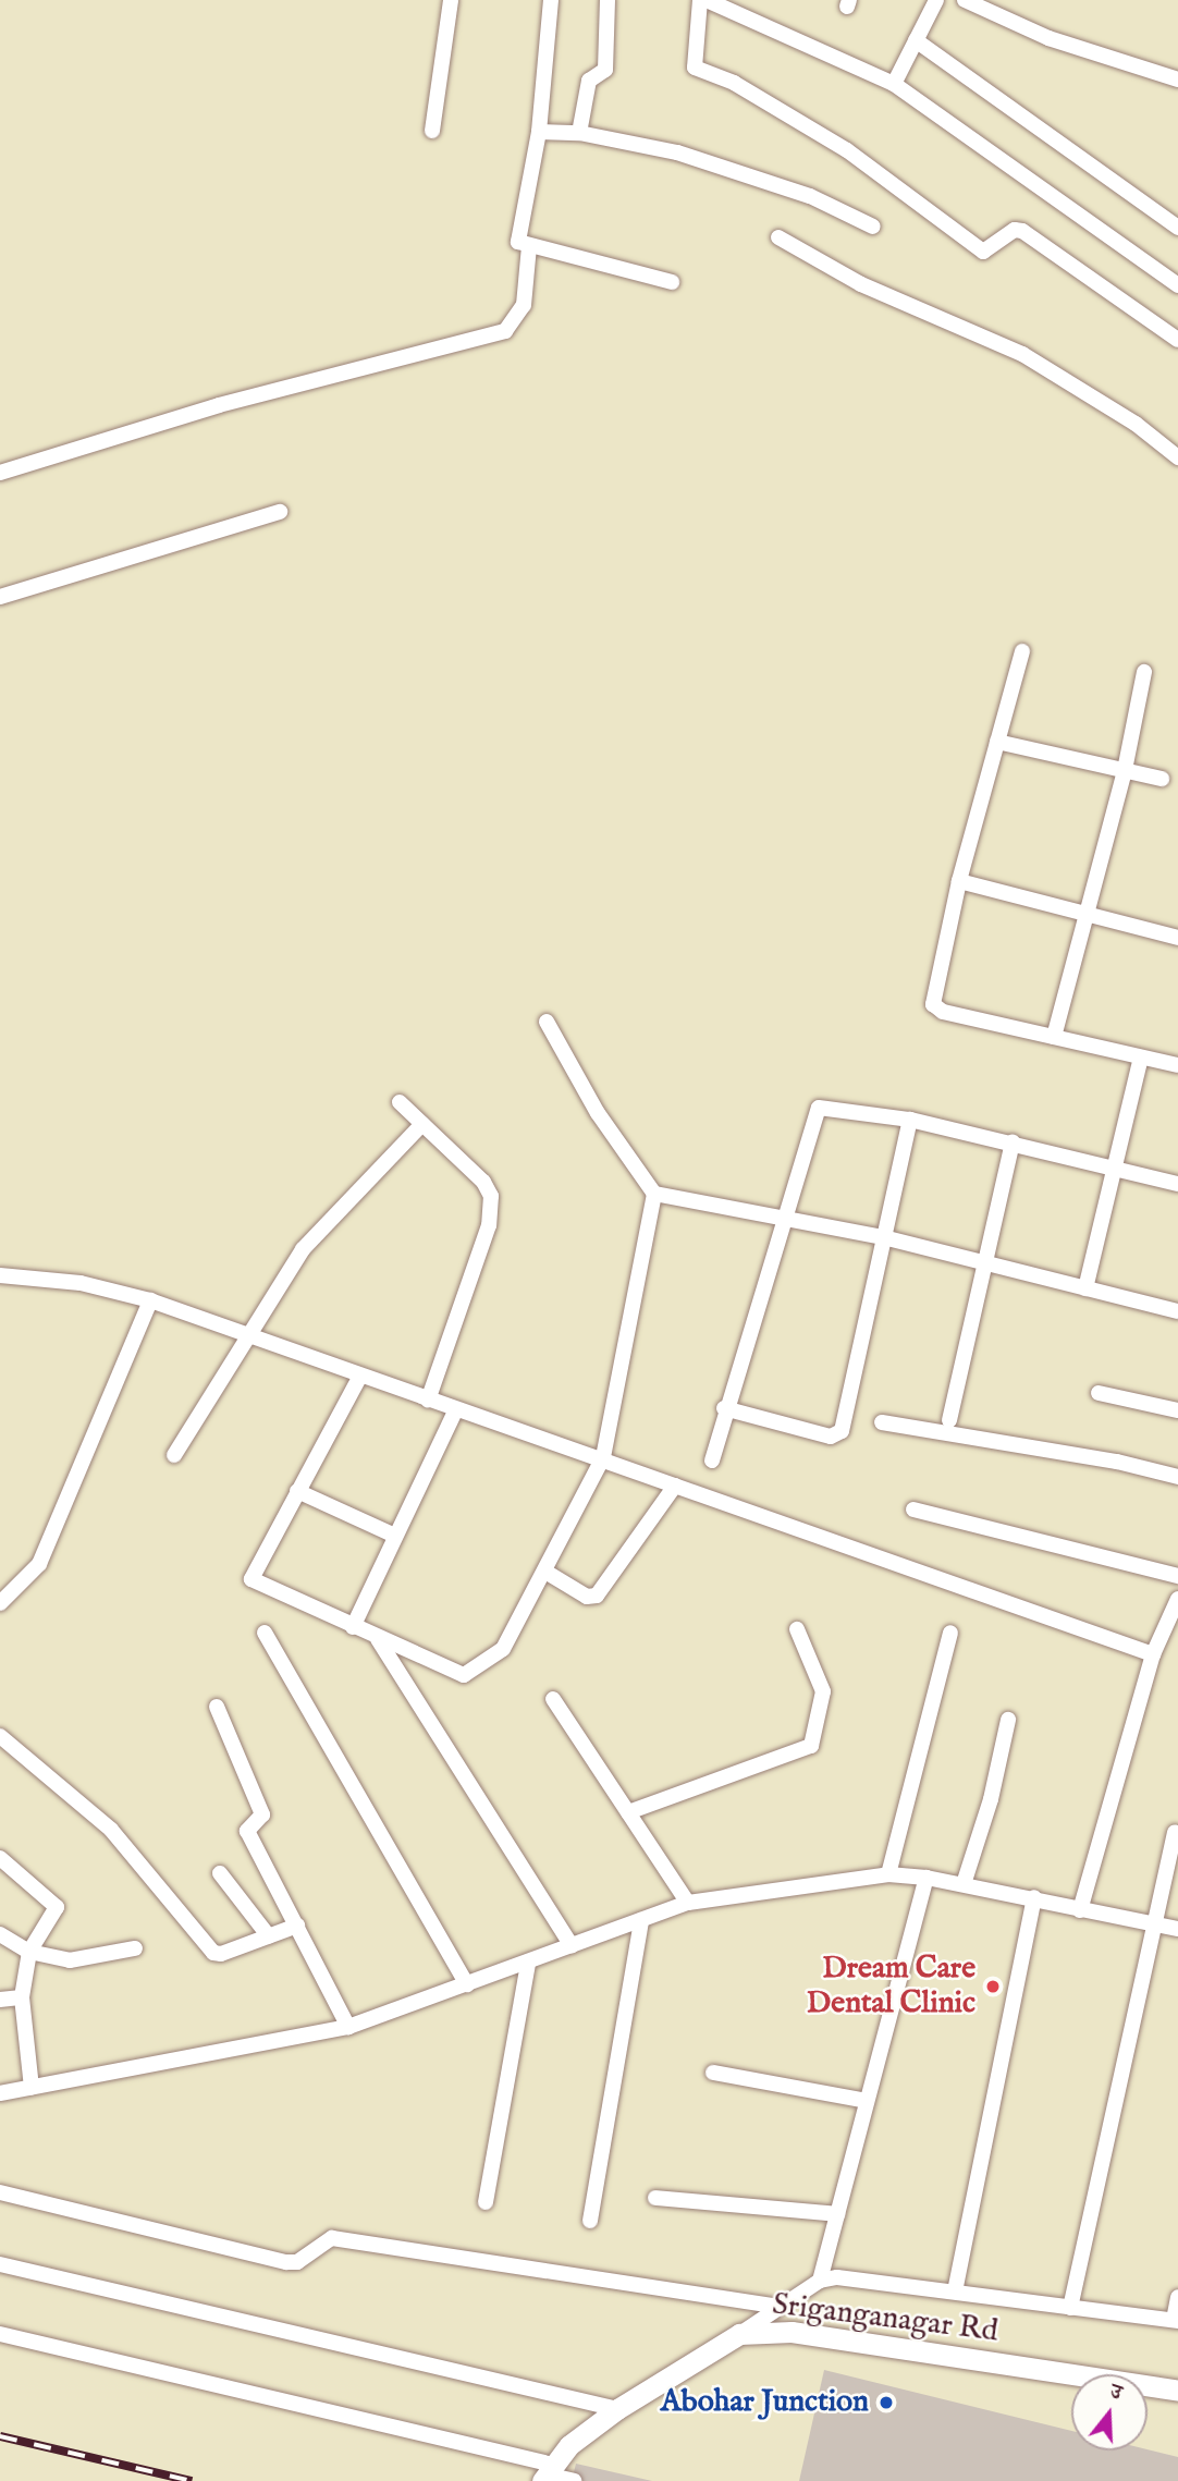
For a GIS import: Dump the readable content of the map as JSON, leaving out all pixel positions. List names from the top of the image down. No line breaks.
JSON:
{"streets":{"main road":["Sriganganagar Rd"]},"places":["Dream Care Dental Clinic","Abohar Junction"],"north":"top"}
